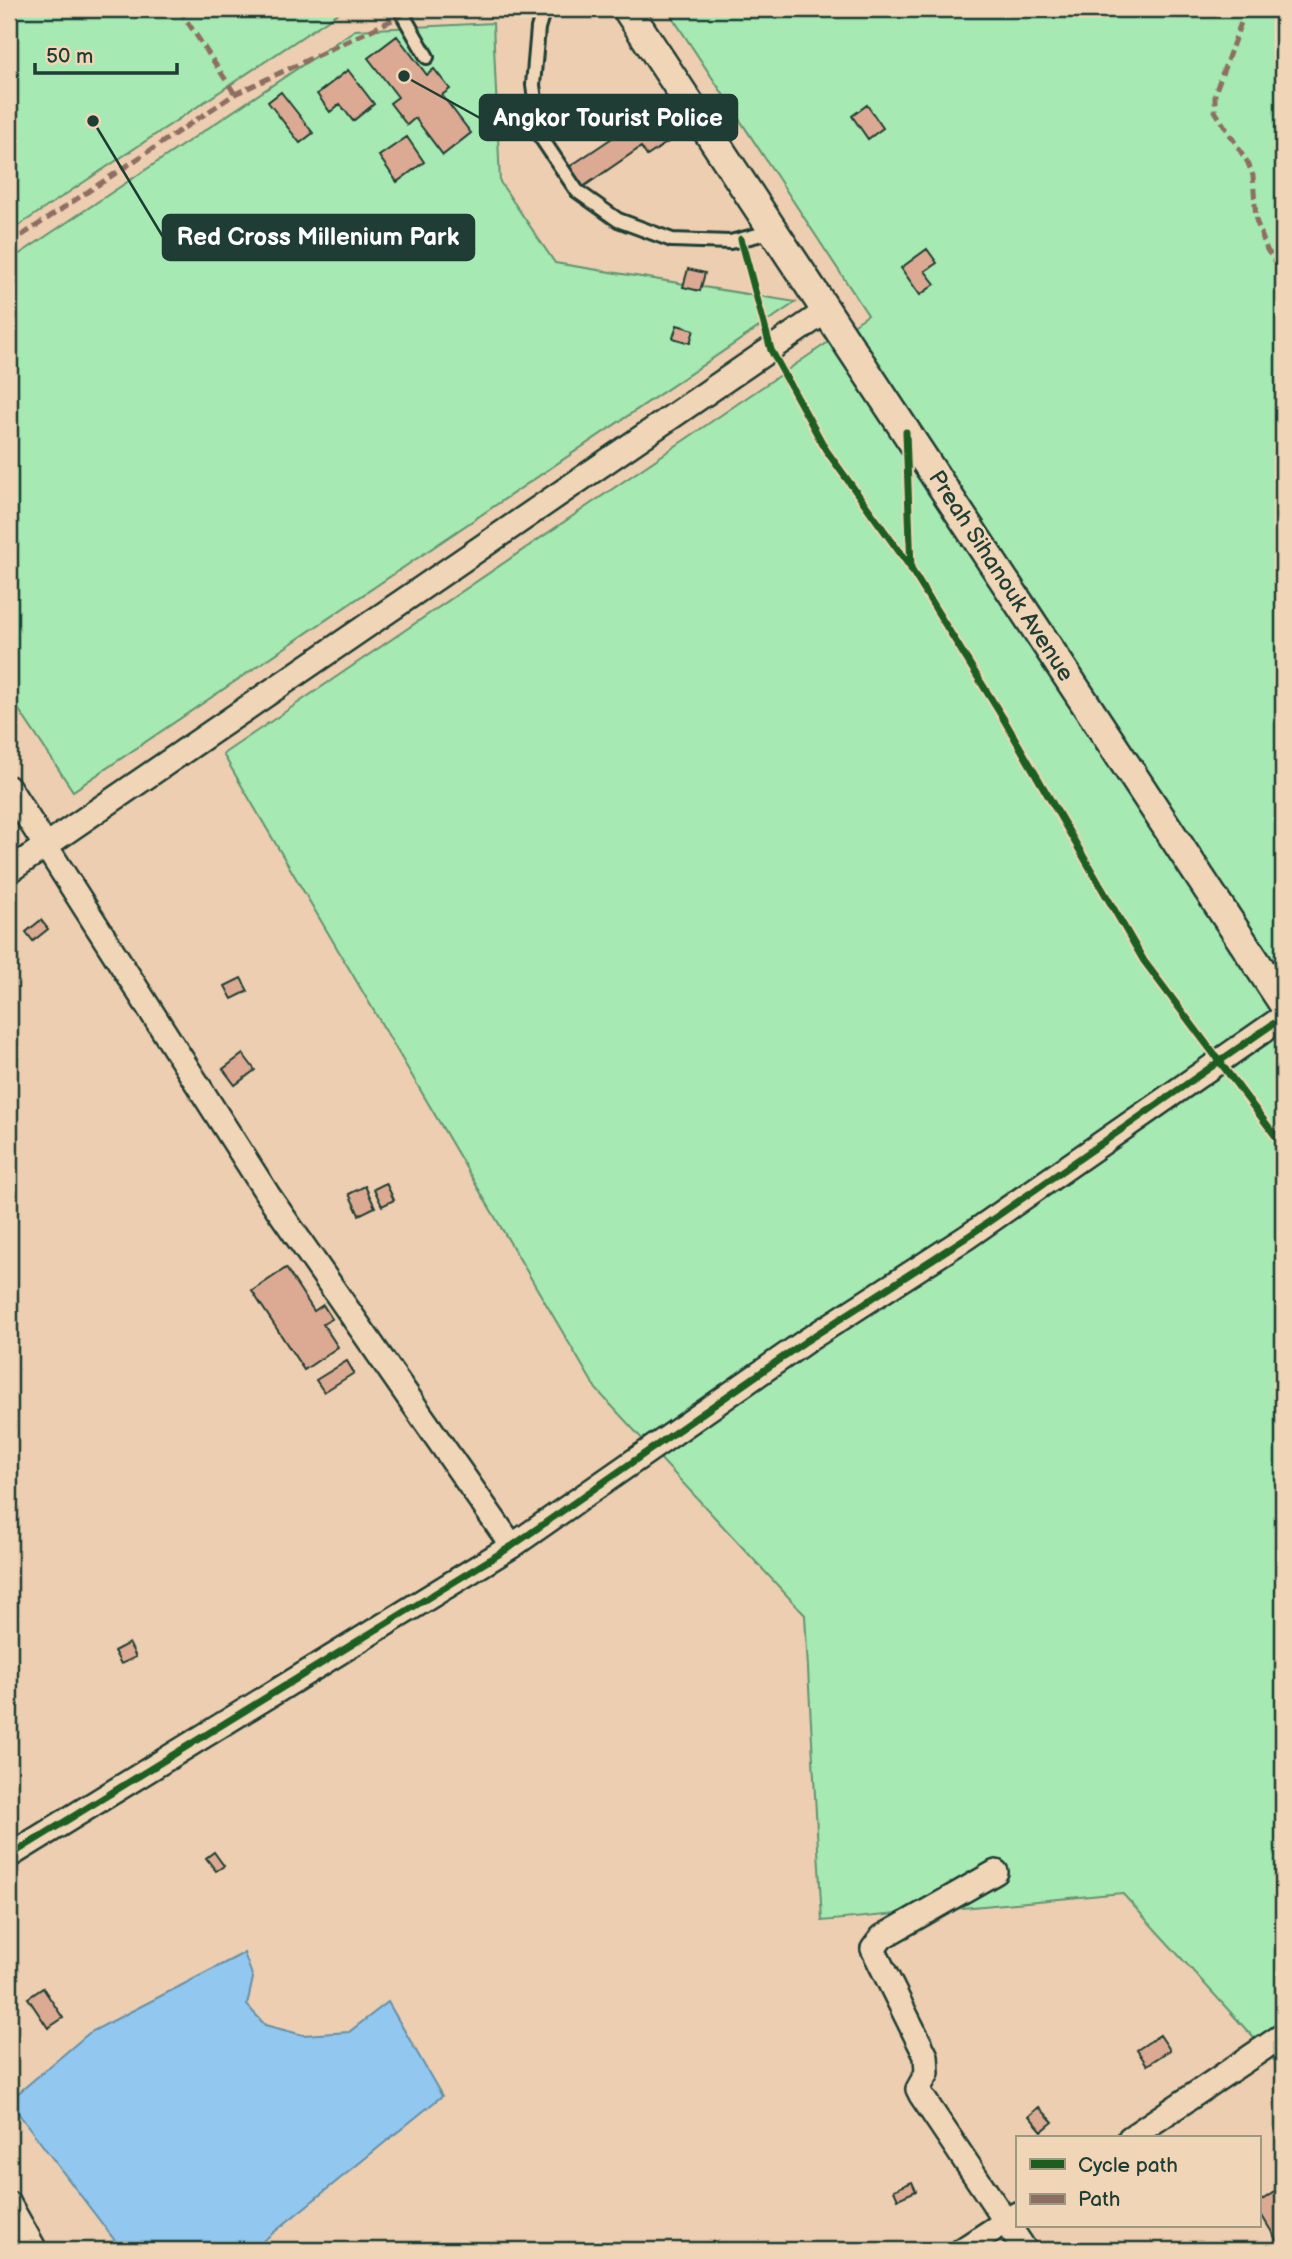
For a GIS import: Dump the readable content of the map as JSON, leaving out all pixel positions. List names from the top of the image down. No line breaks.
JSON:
{"streets":{"street":["Preah Sihanouk Avenue"]},"places":["Angkor Tourist Police","Red Cross Millenium Park"],"legend":["Cycle path","Path"],"scale_bar":"50 m"}
